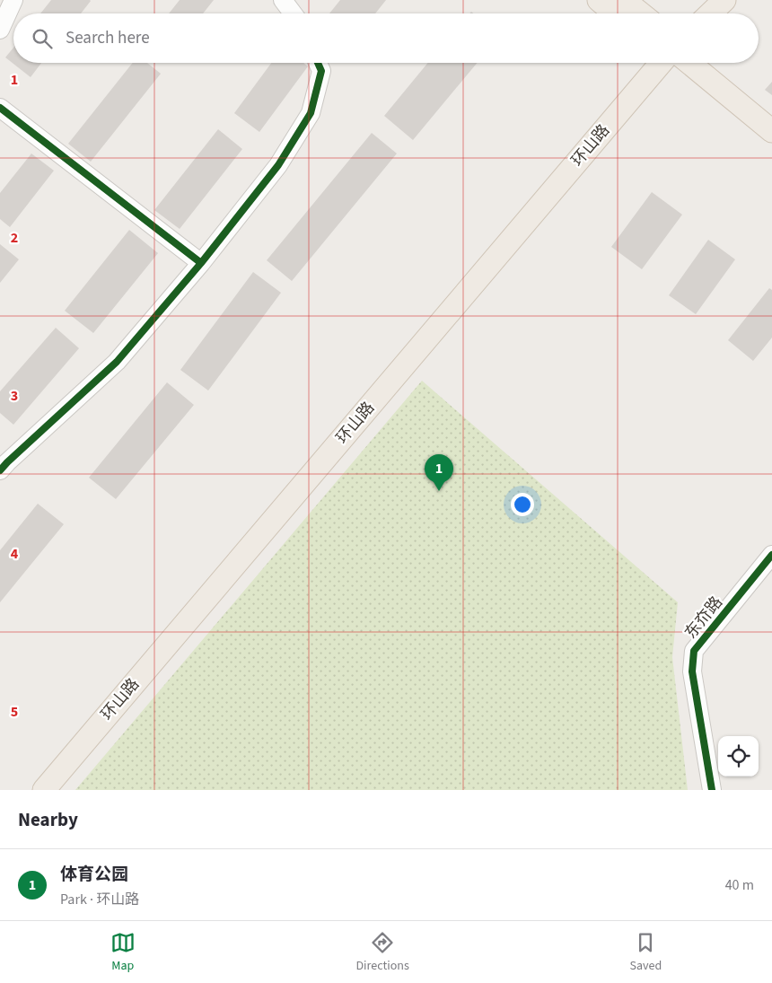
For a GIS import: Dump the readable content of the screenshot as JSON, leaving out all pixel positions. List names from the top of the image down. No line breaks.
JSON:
{"streets":{"main road":["环山路"],"street":["东夼路"]},"page":{"search":"Search here","pins":"1","heading":"Nearby","list":[{"mark":"1","name":"体育公园","note":"Park · 环山路","value":"40 m"}],"nav":["Map","Directions","Saved"]},"grid":{"rows":["1","2","3","4","5"]}}
